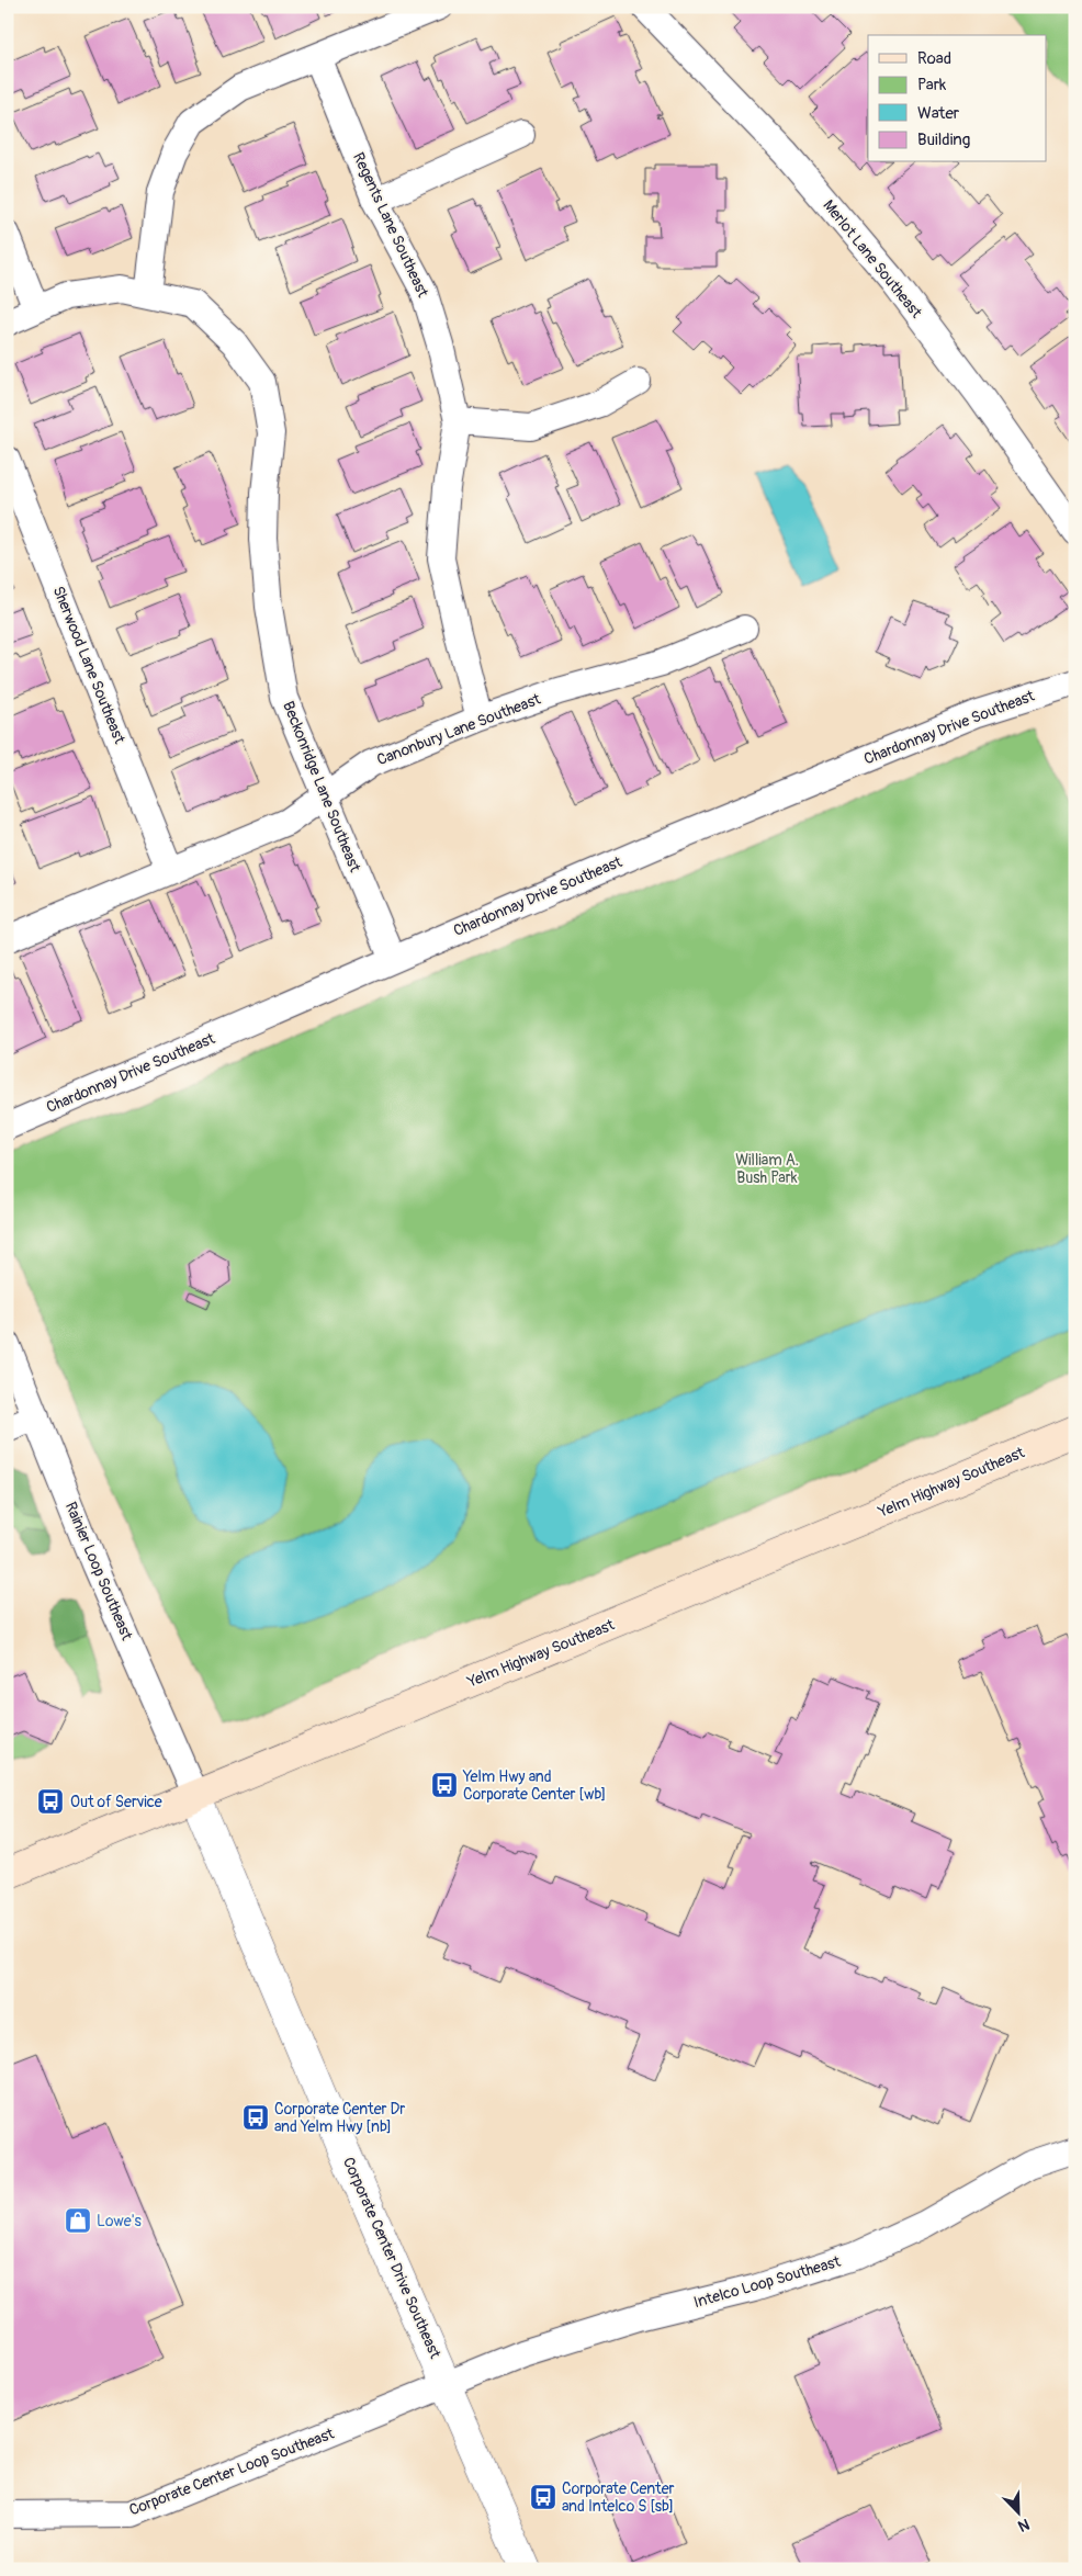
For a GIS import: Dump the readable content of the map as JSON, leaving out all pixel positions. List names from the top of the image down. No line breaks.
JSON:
{"streets":{"main road":["Yelm Highway Southeast"],"street":["Regents Lane Southeast","Merlot Lane Southeast","Sherwood Lane Southeast","Chardonnay Drive Southeast","Canonbury Lane Southeast","Beckonridge Lane Southeast","Rainier Loop Southeast","Corporate Center Drive Southeast","Intelco Loop Southeast","Corporate Center Loop Southeast"]},"crossings":[["Regents Lane Southeast","Canonbury Lane Southeast"],["Sherwood Lane Southeast","Canonbury Lane Southeast"],["Chardonnay Drive Southeast","Beckonridge Lane Southeast"],["Canonbury Lane Southeast","Beckonridge Lane Southeast"],["Yelm Highway Southeast","Rainier Loop Southeast"],["Yelm Highway Southeast","Corporate Center Drive Southeast"],["Rainier Loop Southeast","Corporate Center Drive Southeast"],["Corporate Center Drive Southeast","Intelco Loop Southeast"],["Corporate Center Drive Southeast","Corporate Center Loop Southeast"],["Intelco Loop Southeast","Corporate Center Loop Southeast"]],"parks":["William A. Bush Park"],"places":{"bus stop":["Yelm Hwy and Corporate Center [wb]","Out of Service","Corporate Center Dr and Yelm Hwy [nb]","Corporate Center and Intelco S [sb]"],"shop":["Lowe's"]},"legend":["Road","Park","Water","Building"],"north":"bottom right"}
